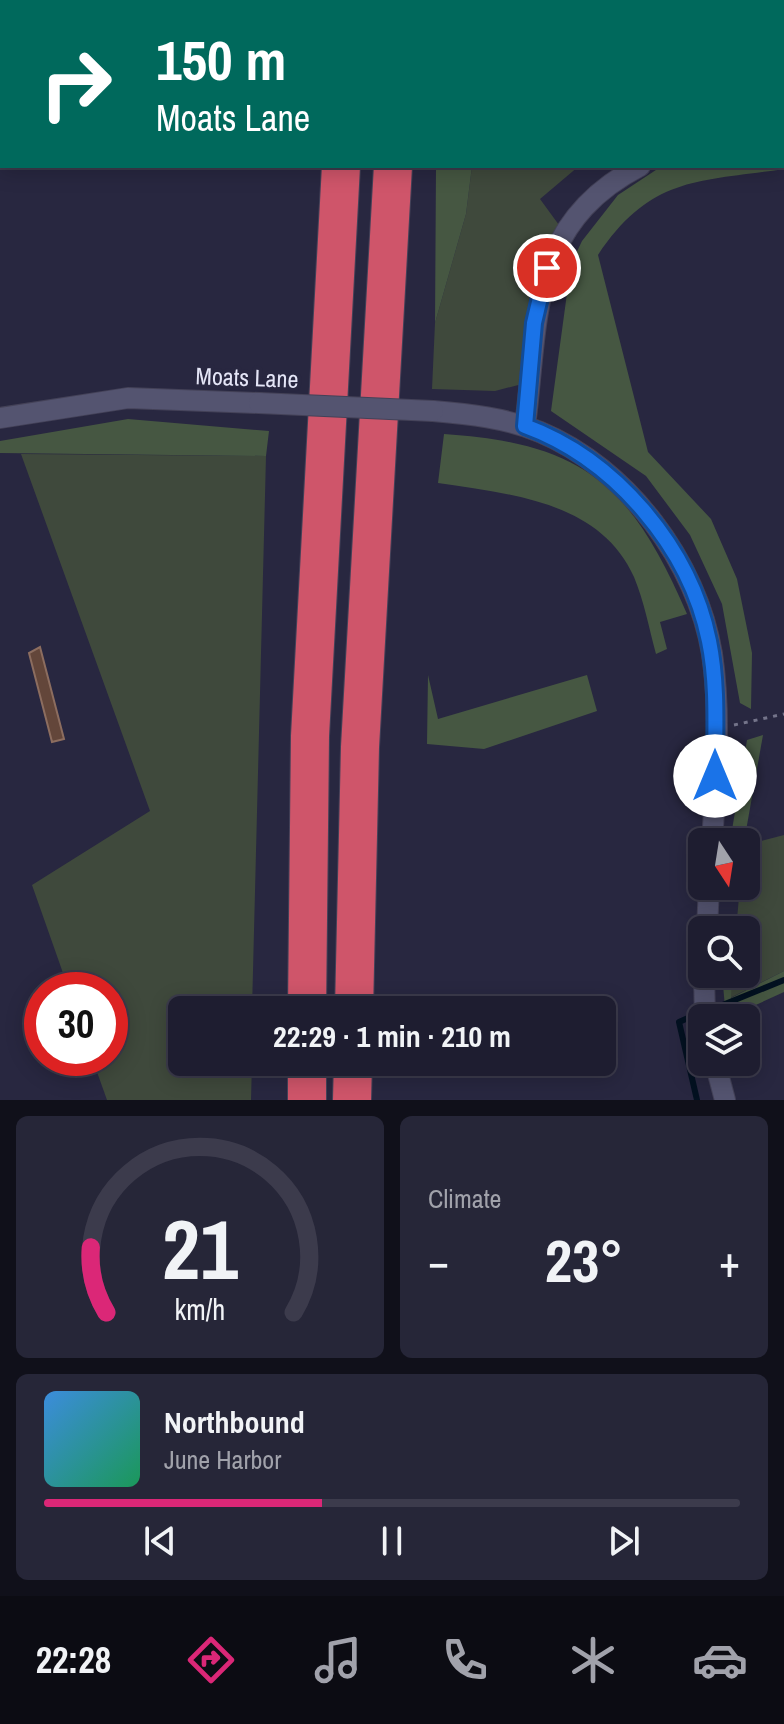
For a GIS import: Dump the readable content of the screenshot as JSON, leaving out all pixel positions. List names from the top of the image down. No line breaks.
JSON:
{"streets":{"street":["Moats Lane"]},"north":"bottom","page":{"turn":["150 m","Moats Lane"],"limit":"30","trip":"22:29 · 1 min · 210 m","tile":"Climate","heat":["−","23°","+"],"song":["Northbound","June Harbor"],"tabs":"22:28","gauge":["21","km/h"]}}
